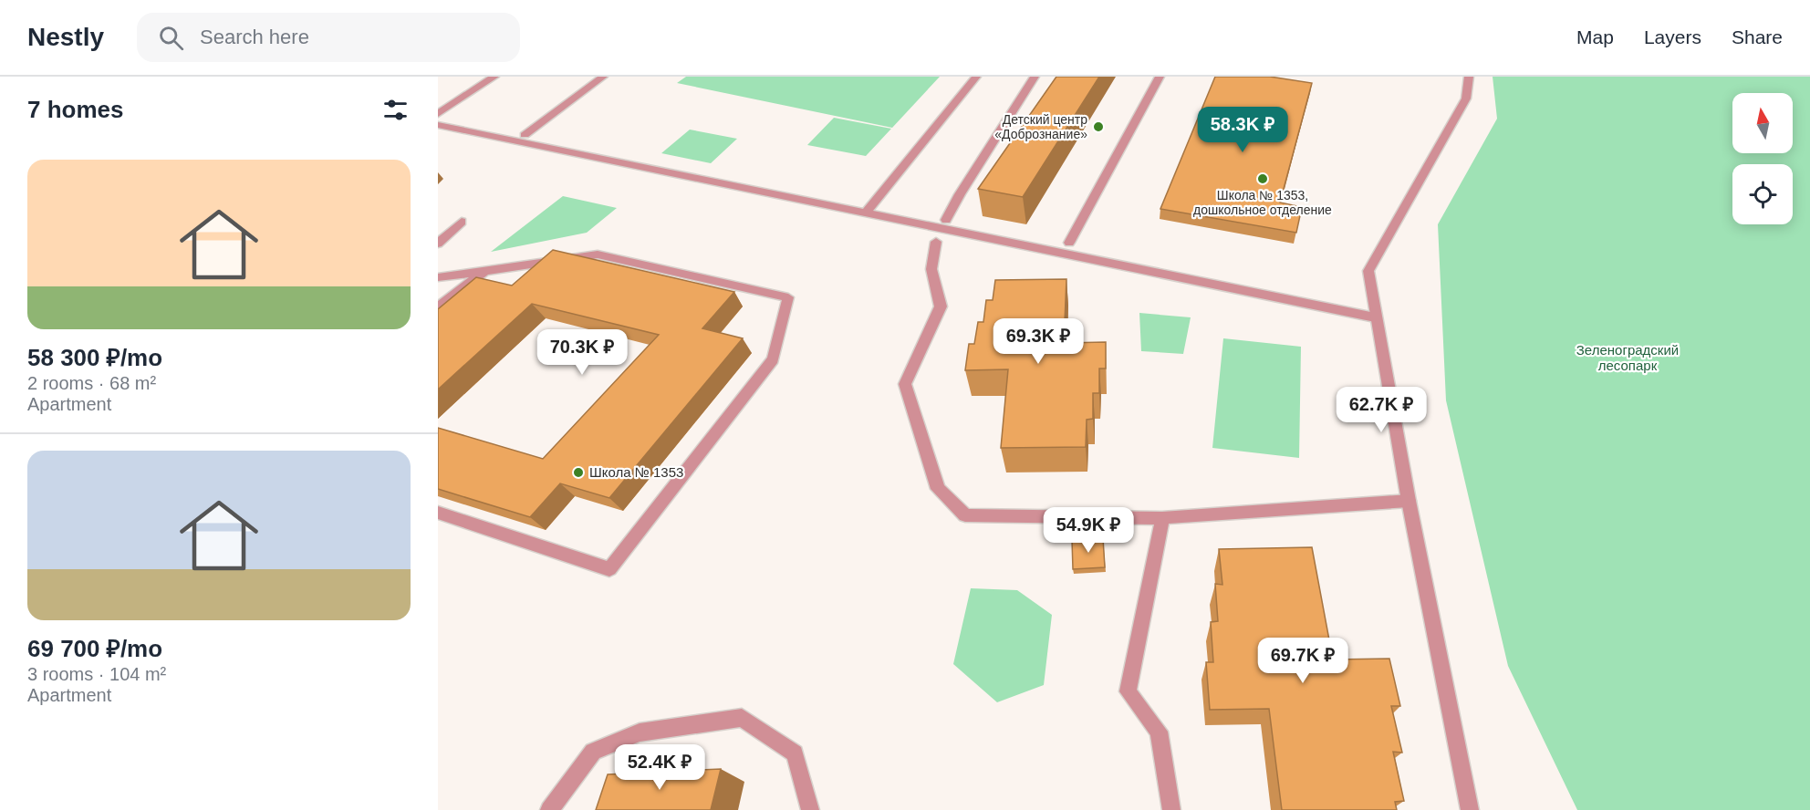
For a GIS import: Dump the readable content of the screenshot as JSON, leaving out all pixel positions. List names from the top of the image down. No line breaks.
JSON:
{"parks":["Зеленоградский лесопарк"],"places":["Детский центр «Добрознание»","Школа № 1353, дошкольное отделение","Школа № 1353"],"north":"top","page":{"header":"Nestly","search":"Search here","nav":["Map","Layers","Share"],"heading":"7 homes","price":["58.3K ₽","69.3K ₽","70.3K ₽","62.7K ₽","54.9K ₽","69.7K ₽","52.4K ₽"],"list":[{"name":"58 300 ₽/mo","note":"2 rooms · 68 m² · Apartment"},{"name":"69 700 ₽/mo","note":"3 rooms · 104 m² · Apartment"}]}}
